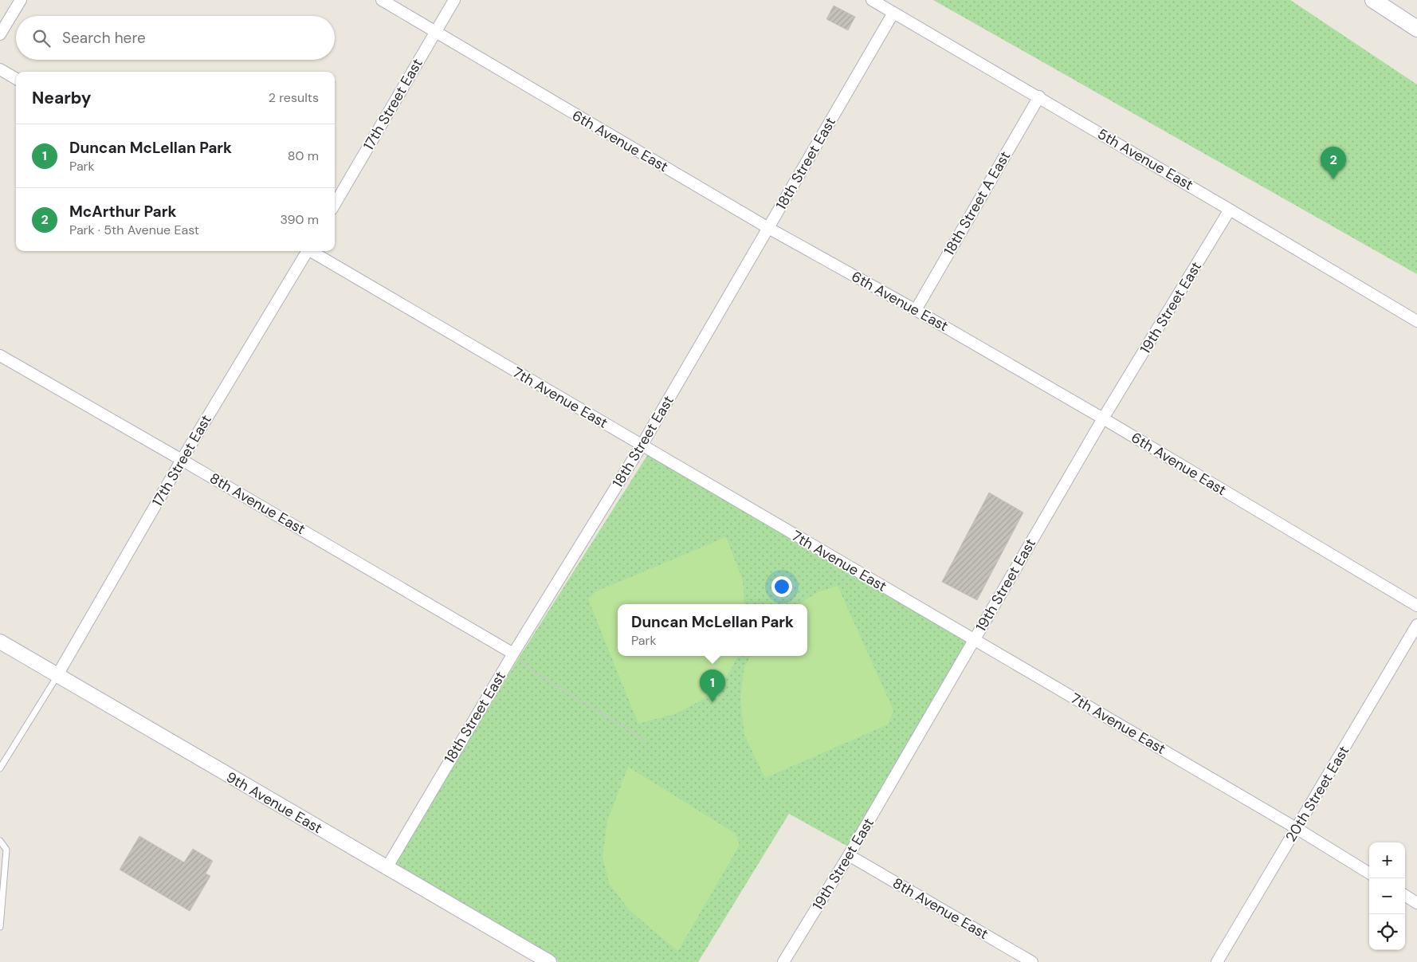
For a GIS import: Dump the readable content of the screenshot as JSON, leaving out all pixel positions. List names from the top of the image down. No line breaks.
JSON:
{"streets":{"street":["17th Street East","6th Avenue East","5th Avenue East","18th Street East","18th Street A East","19th Street East","7th Avenue East","8th Avenue East","20th Street East","9th Avenue East"]},"crossings":[["17th Street East","6th Avenue East"],["17th Street East","8th Avenue East"],["17th Street East","9th Avenue East"],["6th Avenue East","18th Street East"],["6th Avenue East","18th Street A East"],["6th Avenue East","19th Street East"],["5th Avenue East","18th Street East"],["5th Avenue East","18th Street A East"],["5th Avenue East","19th Street East"],["18th Street East","7th Avenue East"],["18th Street East","8th Avenue East"],["18th Street East","9th Avenue East"],["19th Street East","7th Avenue East"],["19th Street East","8th Avenue East"],["7th Avenue East","20th Street East"]],"page":{"search":"Search here","heading":["Nearby","2 results"],"list":[{"mark":"1","name":"Duncan McLellan Park","note":"Park","value":"80 m"},{"mark":"2","name":"McArthur Park","note":"Park · 5th Avenue East","value":"390 m"}],"pins":["2","1"],"popup":["Duncan McLellan Park","Park"],"map_buttons":["+","−"]}}
